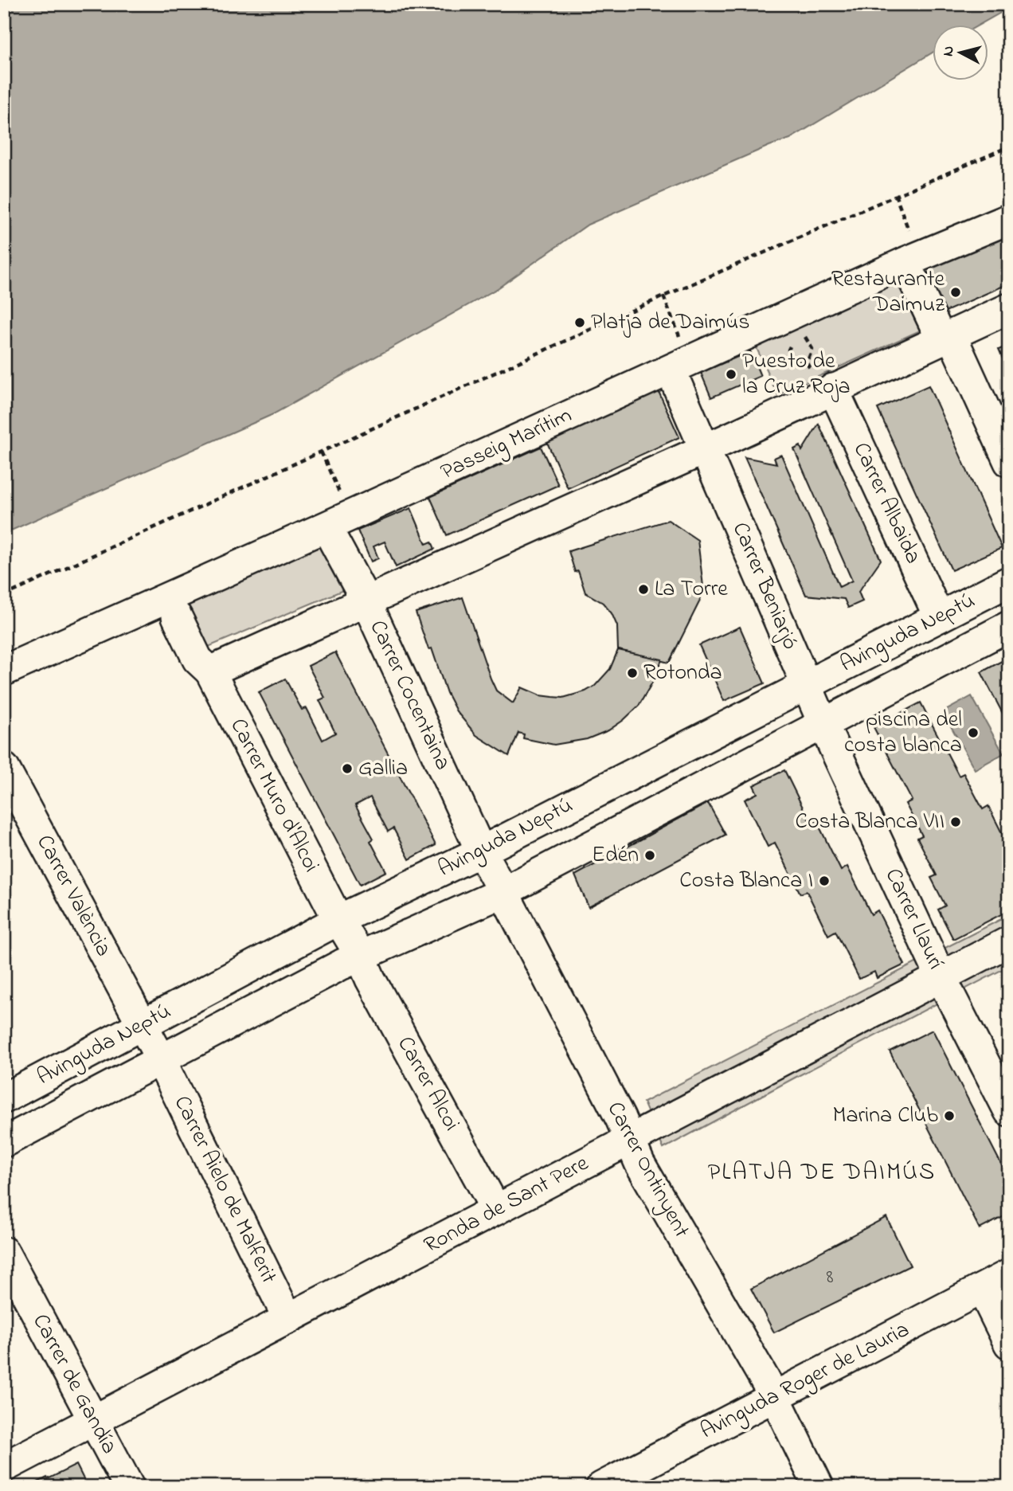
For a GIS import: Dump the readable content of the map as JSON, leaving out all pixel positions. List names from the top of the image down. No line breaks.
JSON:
{"streets":{"street":["Passeig Marítim","Carrer Albaida","Carrer Beniarjó","Avinguda Neptú","Carrer Cocentaina","Carrer Muro d'Alcoi","Carrer València","Carrer Llaurí","Carrer Alcoi","Carrer Ontinyent","Carrer Aielo de Malferit","Ronda de Sant Pere","Avinguda Roger de Lauria","Carrer de Gandía"]},"crossings":[["Carrer Albaida","Avinguda Neptú"],["Carrer Beniarjó","Avinguda Neptú"],["Carrer Beniarjó","Carrer Llaurí"],["Avinguda Neptú","Carrer Cocentaina"],["Avinguda Neptú","Carrer Muro d'Alcoi"],["Avinguda Neptú","Carrer València"],["Avinguda Neptú","Carrer Llaurí"],["Avinguda Neptú","Carrer Alcoi"],["Avinguda Neptú","Carrer Ontinyent"],["Avinguda Neptú","Carrer Aielo de Malferit"],["Carrer Cocentaina","Carrer Ontinyent"],["Carrer Muro d'Alcoi","Carrer Alcoi"],["Carrer València","Carrer Aielo de Malferit"],["Carrer Llaurí","Ronda de Sant Pere"],["Carrer Alcoi","Ronda de Sant Pere"],["Carrer Ontinyent","Ronda de Sant Pere"],["Carrer Ontinyent","Avinguda Roger de Lauria"],["Carrer Aielo de Malferit","Ronda de Sant Pere"],["Ronda de Sant Pere","Carrer de Gandía"]],"districts":["PLATJA DE DAIMÚS"],"places":["Restaurante Daimuz","Platja de Daimús","Puesto de la Cruz Roja","La Torre","Rotonda","piscina del costa blanca","Gallia","Costa Blanca VII","Edén","Costa Blanca I","Marina Club"],"house_numbers":["8"],"north":"left"}
